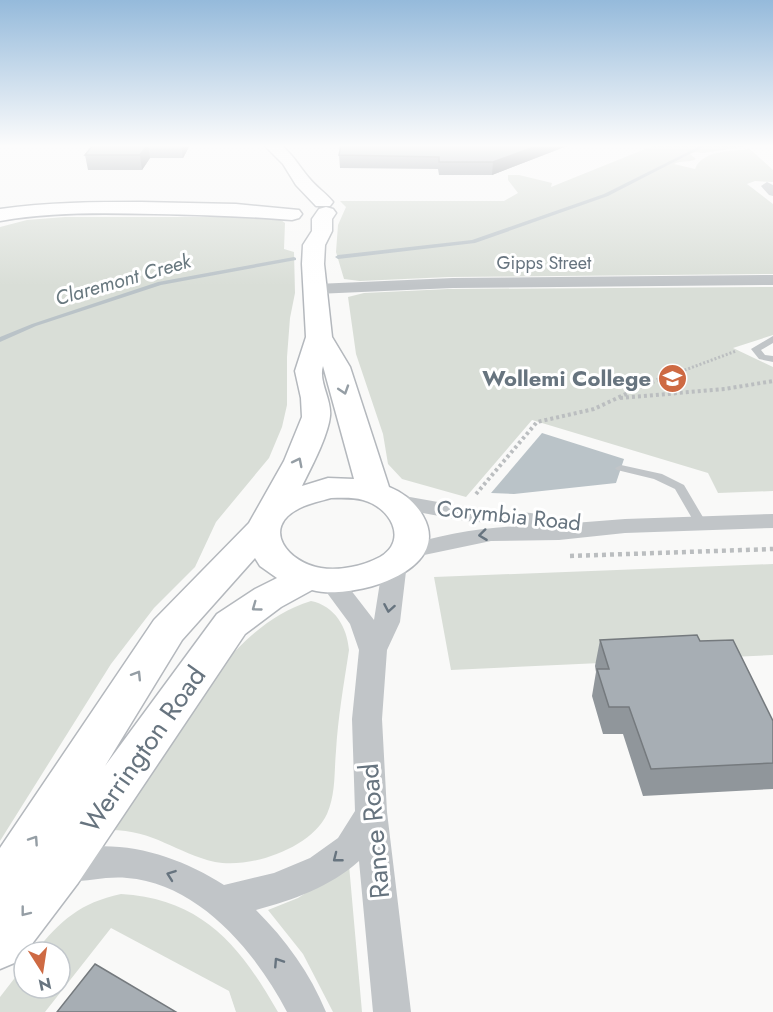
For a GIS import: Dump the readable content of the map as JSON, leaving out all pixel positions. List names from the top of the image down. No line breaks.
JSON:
{"streets":{"main road":["Werrington Road"],"street":["Gipps Street","Corymbia Road","Rance Road"]},"crossings":[["Gipps Street","Werrington Road"],["Corymbia Road","Werrington Road"],["Corymbia Road","Rance Road"],["Werrington Road","Rance Road"]],"water":["Claremont Creek"],"places":{"school or university":["Wollemi College"]},"north":"bottom"}
